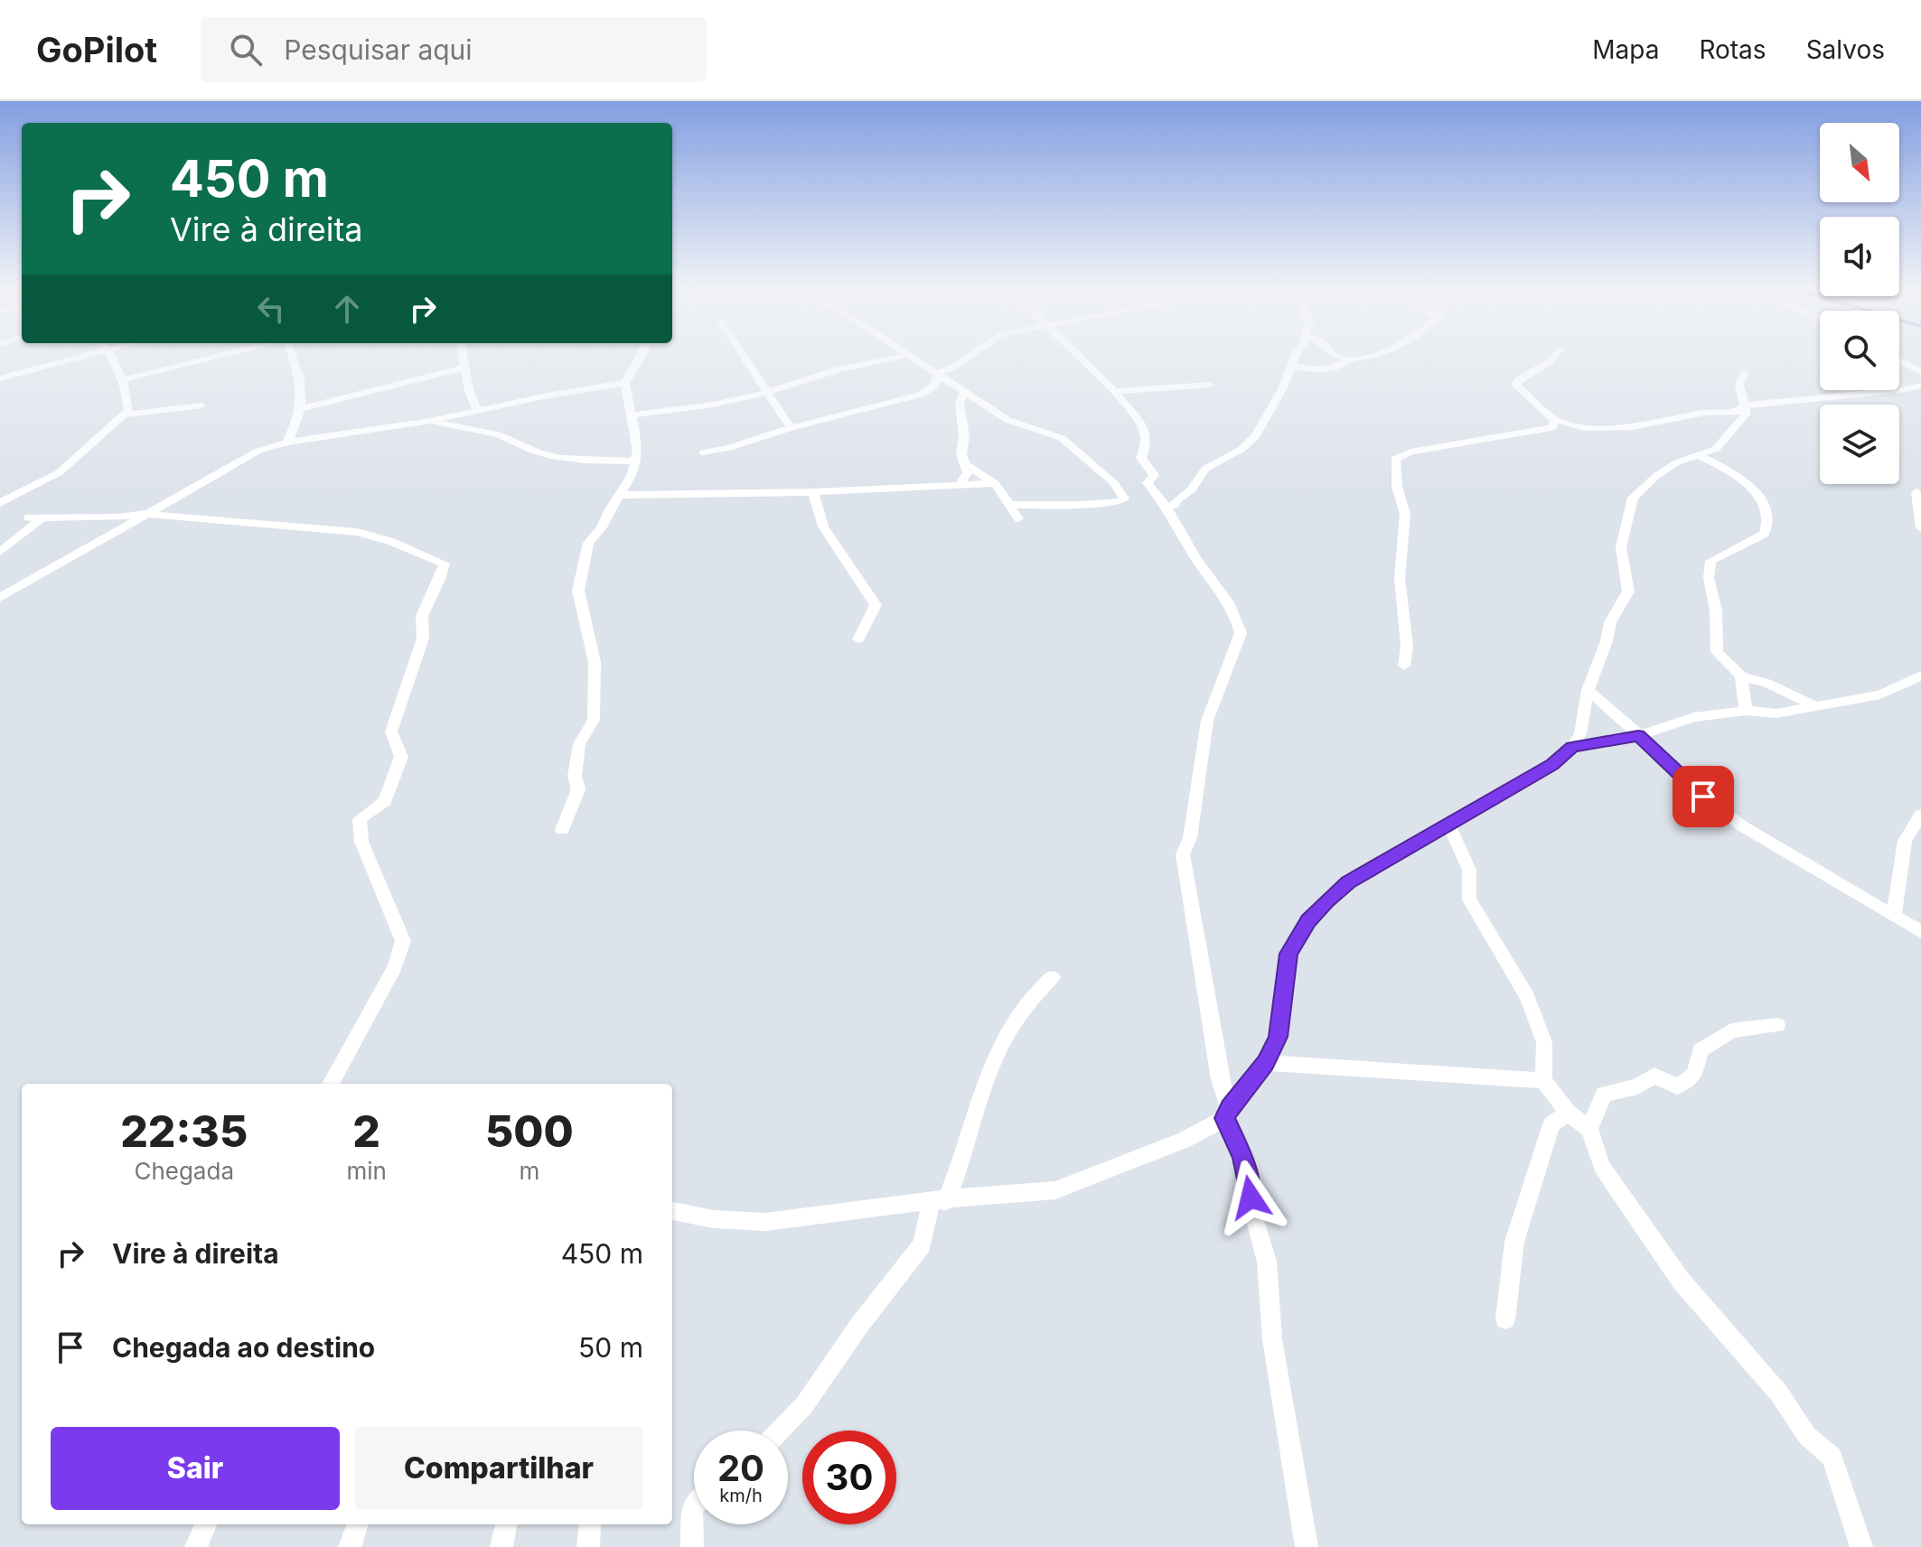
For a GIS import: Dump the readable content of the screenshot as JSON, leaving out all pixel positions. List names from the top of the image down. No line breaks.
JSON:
{"north":"bottom right","page":{"header":"GoPilot","search":"Pesquisar aqui","nav":["Mapa","Rotas","Salvos"],"turn":["450 m","Vire à direita"],"eta":["22:35","Chegada","2","min","500","m"],"list":[{"name":"Vire à direita","value":"450 m"},{"name":"Chegada ao destino","value":"50 m"}],"buttons":["Sair","Compartilhar"],"speed":"20 km/h","limit":"30"}}
